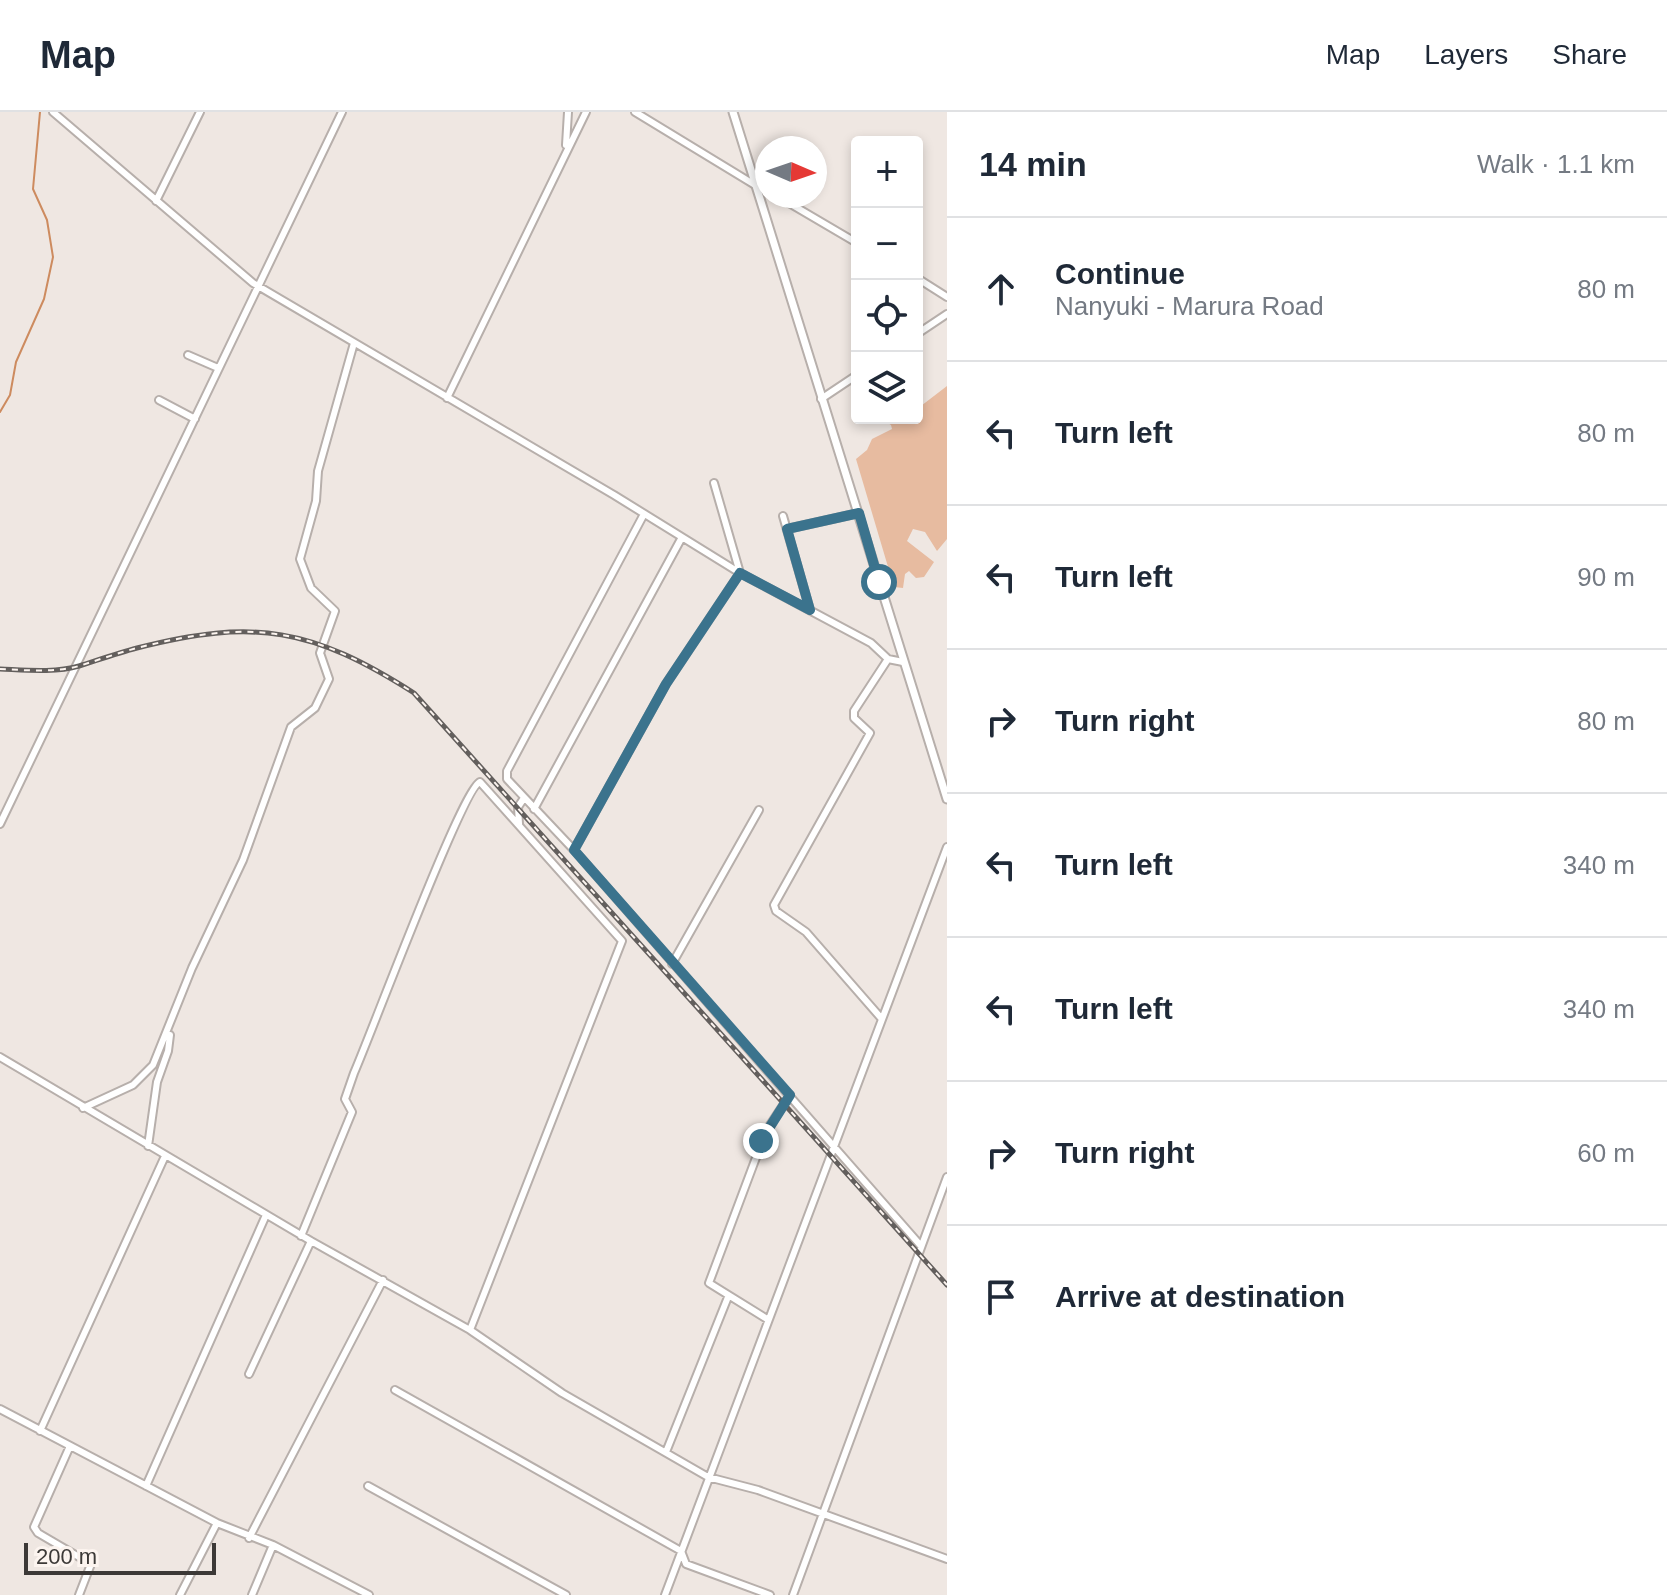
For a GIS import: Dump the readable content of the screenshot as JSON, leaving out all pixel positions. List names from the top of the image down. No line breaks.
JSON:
{"scale_bar":"200 m","north":"right","page":{"header":"Map","nav":["Map","Layers","Share"],"heading":["14 min","Walk · 1.1 km"],"map_buttons":["+","−"],"list":[["Continue","Nanyuki - Marura Road","80 m"],["Turn left","80 m"],["Turn left","90 m"],["Turn right","80 m"],["Turn left","340 m"],["Turn left","340 m"],["Turn right","60 m"],"Arrive at destination"],"scale":"200 m"}}
